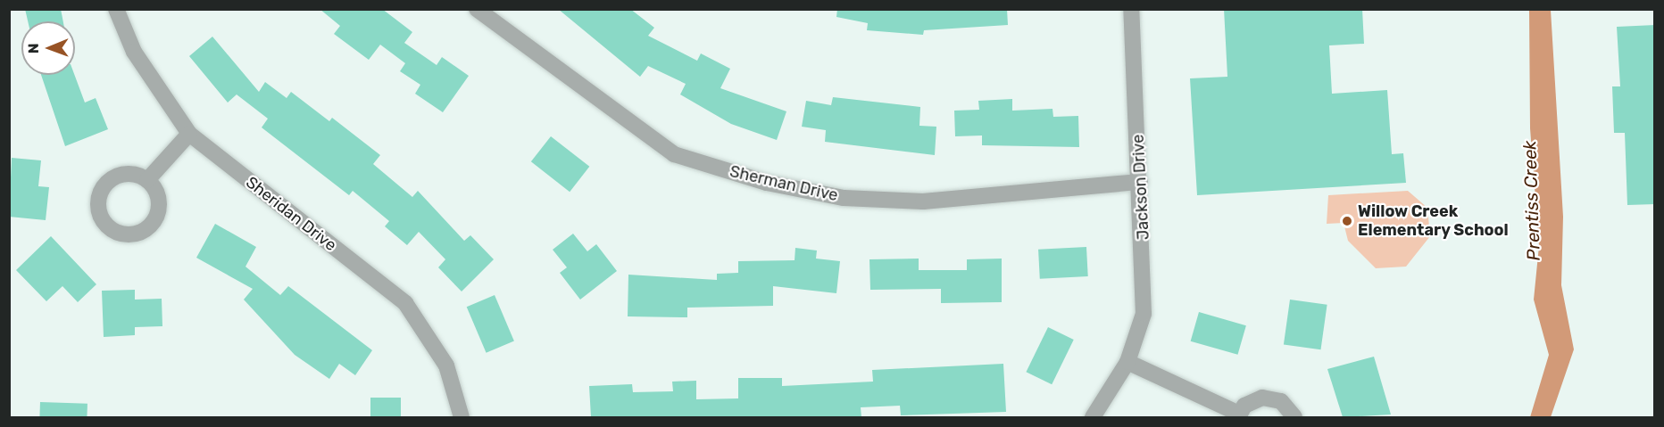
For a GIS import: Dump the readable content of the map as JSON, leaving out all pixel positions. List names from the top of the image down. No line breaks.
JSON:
{"streets":{"street":["Sherman Drive","Jackson Drive","Sheridan Drive"]},"crossings":[["Sherman Drive","Jackson Drive"]],"water":["Prentiss Creek"],"places":["Willow Creek Elementary School"],"north":"left"}
